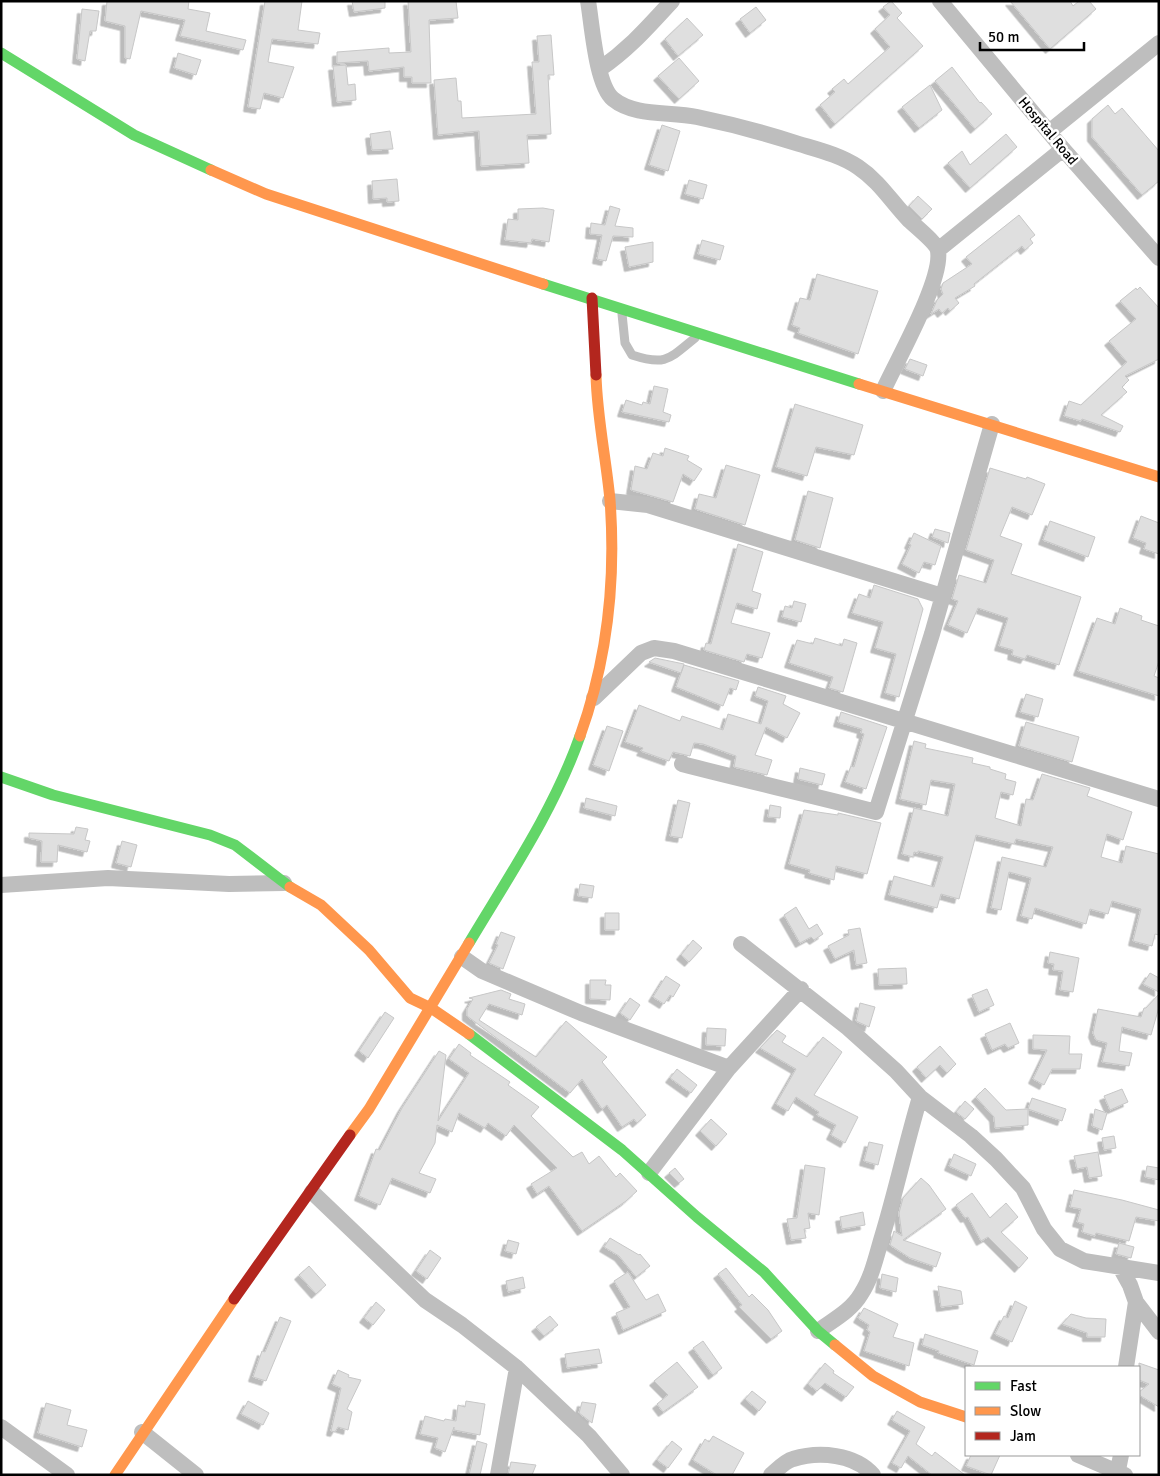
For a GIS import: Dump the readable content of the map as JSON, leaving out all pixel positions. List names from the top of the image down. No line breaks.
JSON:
{"streets":{"street":["Hospital Road"]},"legend":["Fast","Slow","Jam"],"scale_bar":"50 m"}
